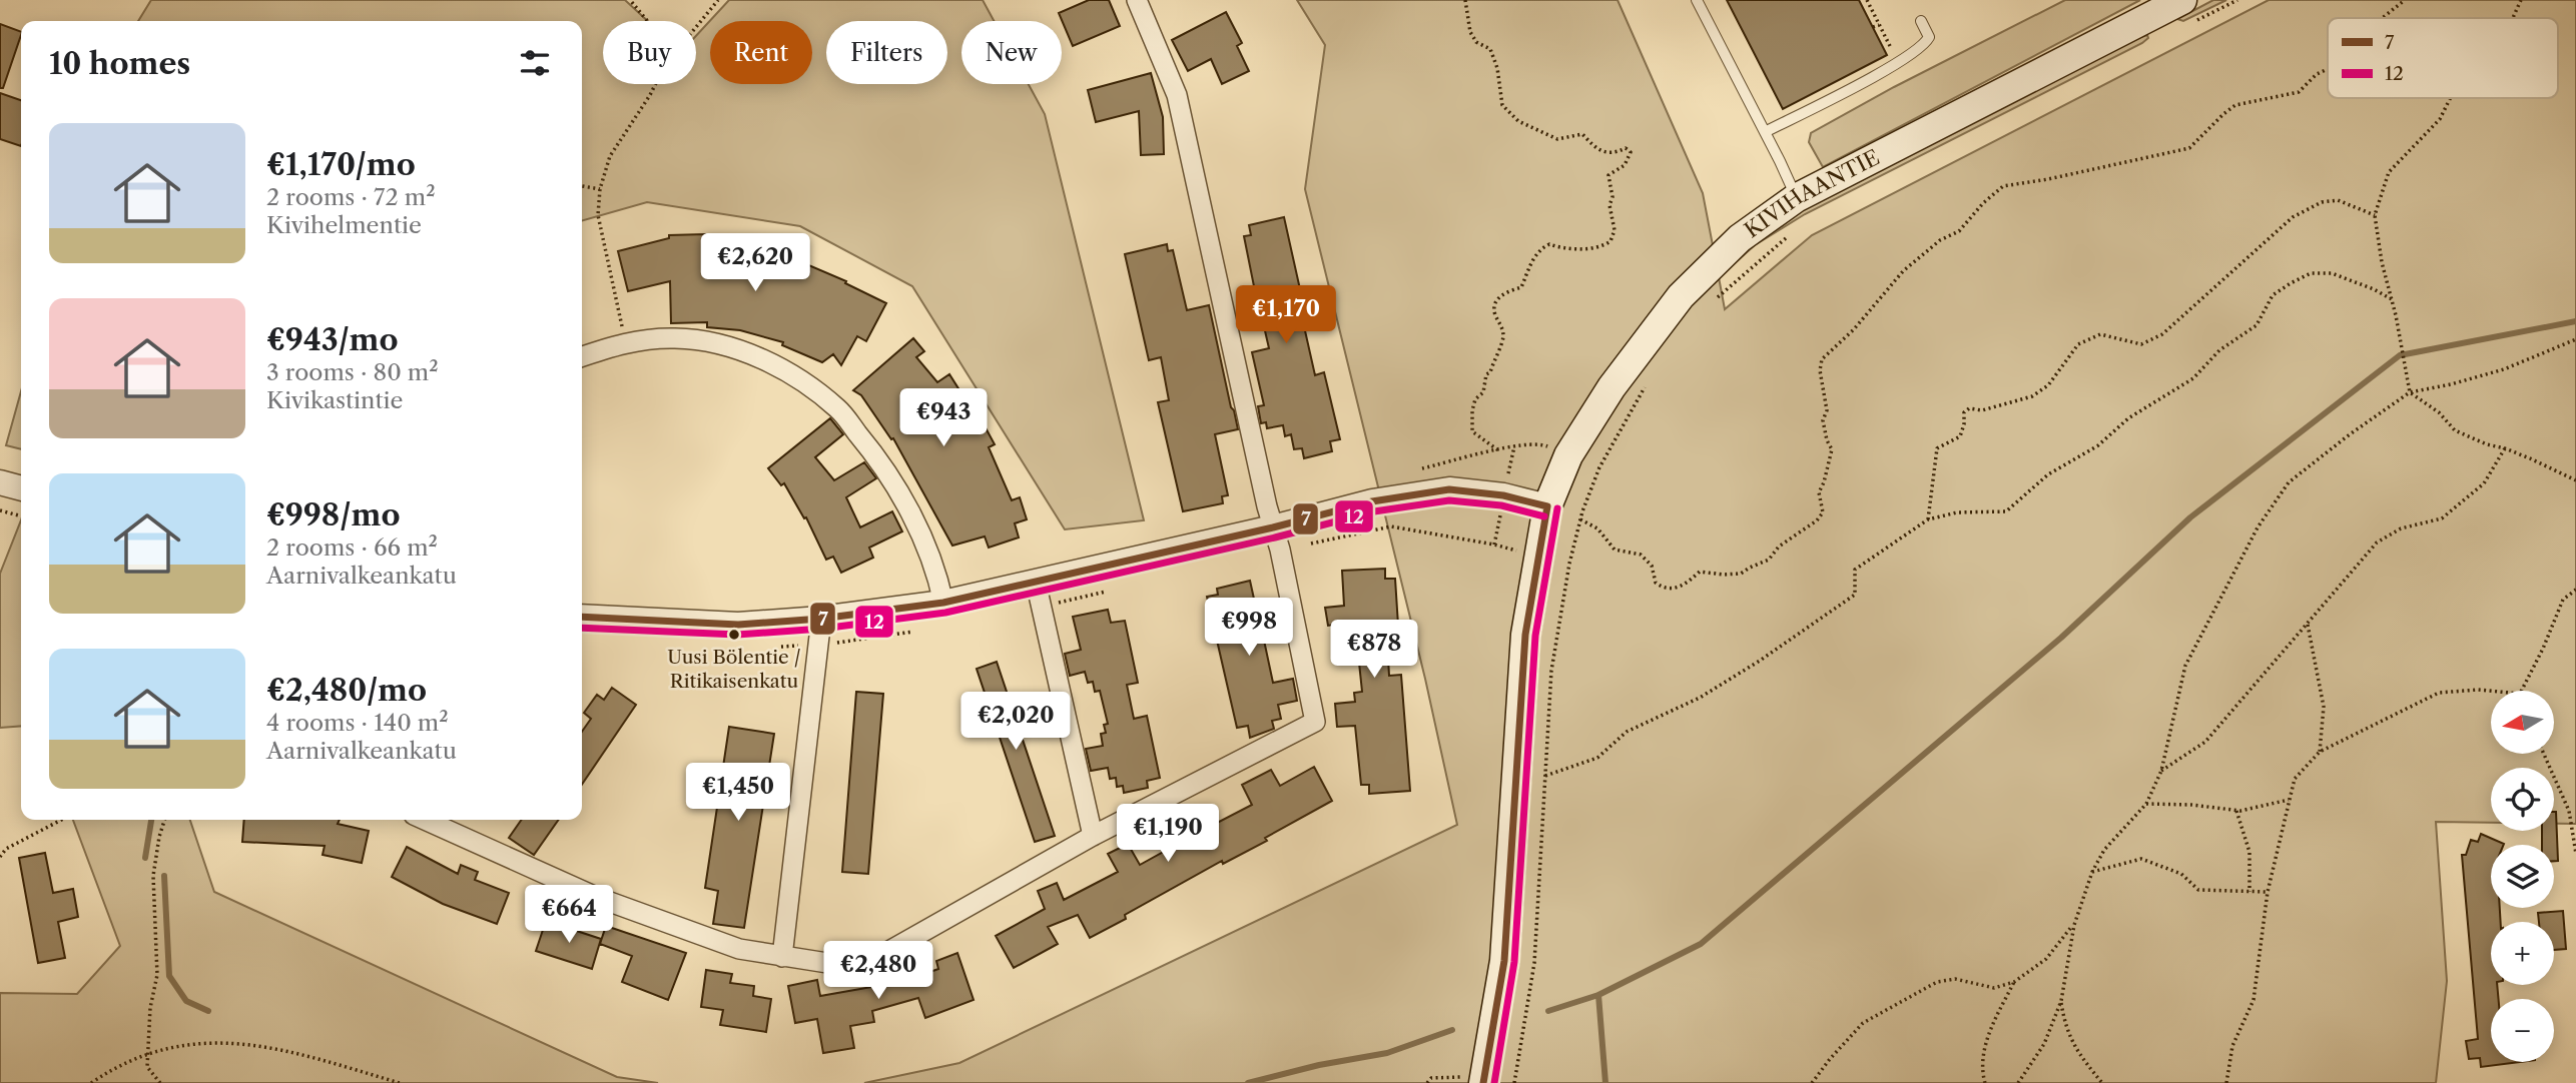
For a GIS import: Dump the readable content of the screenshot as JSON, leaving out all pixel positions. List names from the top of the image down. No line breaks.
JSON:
{"streets":{"main road":["KIVIHAANTIE"]},"places":["Uusi Bölentie / Ritikaisenkatu"],"lines":["transit line 7","transit line 12"],"legend":["7","12"],"north":"left","page":{"chip":["Buy","Rent","Filters","New"],"heading":"10 homes","list":[{"name":"€1,170/mo","note":"2 rooms · 72 m² · Kivihelmentie"},{"name":"€943/mo","note":"3 rooms · 80 m² · Kivikastintie"},{"name":"€998/mo","note":"2 rooms · 66 m² · Aarnivalkeankatu"},{"name":"€2,480/mo","note":"4 rooms · 140 m² · Aarnivalkeankatu"}],"price":["€2,620","€1,170","€943","€998","€878","€2,020","€1,450","€1,190","€664","€2,480"],"map_buttons":["+","−"]}}
